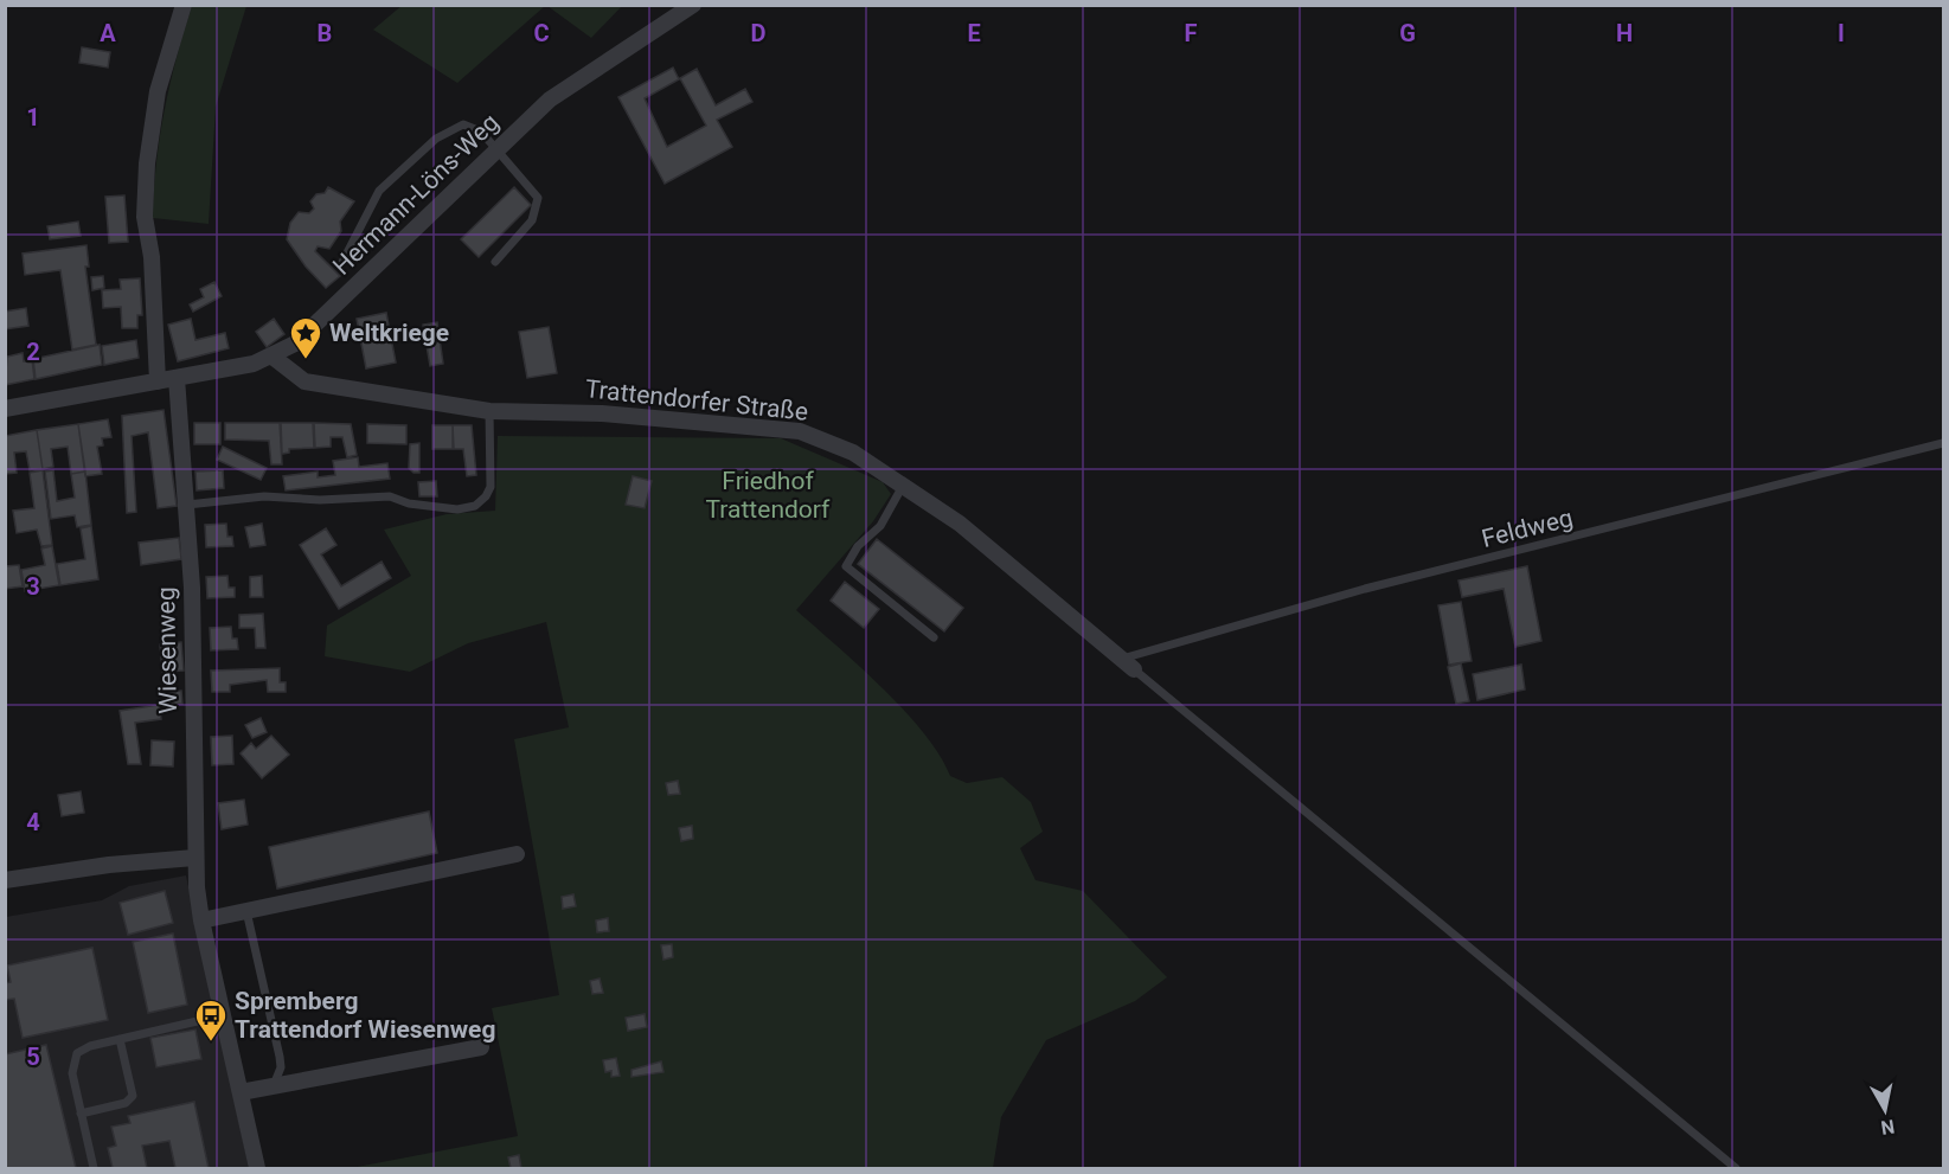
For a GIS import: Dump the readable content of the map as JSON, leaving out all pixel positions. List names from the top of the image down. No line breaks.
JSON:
{"streets":{"street":["Hermann-Löns-Weg","Trattendorfer Straße","Wiesenweg"],"lane":["Feldweg"]},"crossings":[["Hermann-Löns-Weg","Trattendorfer Straße"],["Hermann-Löns-Weg","Wiesenweg"],["Trattendorfer Straße","Feldweg"]],"parks":["Friedhof Trattendorf"],"places":{"place":["Weltkriege"],"bus stop":["Spremberg Trattendorf Wiesenweg"]},"north":"bottom","grid":{"columns":["A","B","C","D","E","F","G","H","I"],"rows":["1","2","3","4","5"]}}
